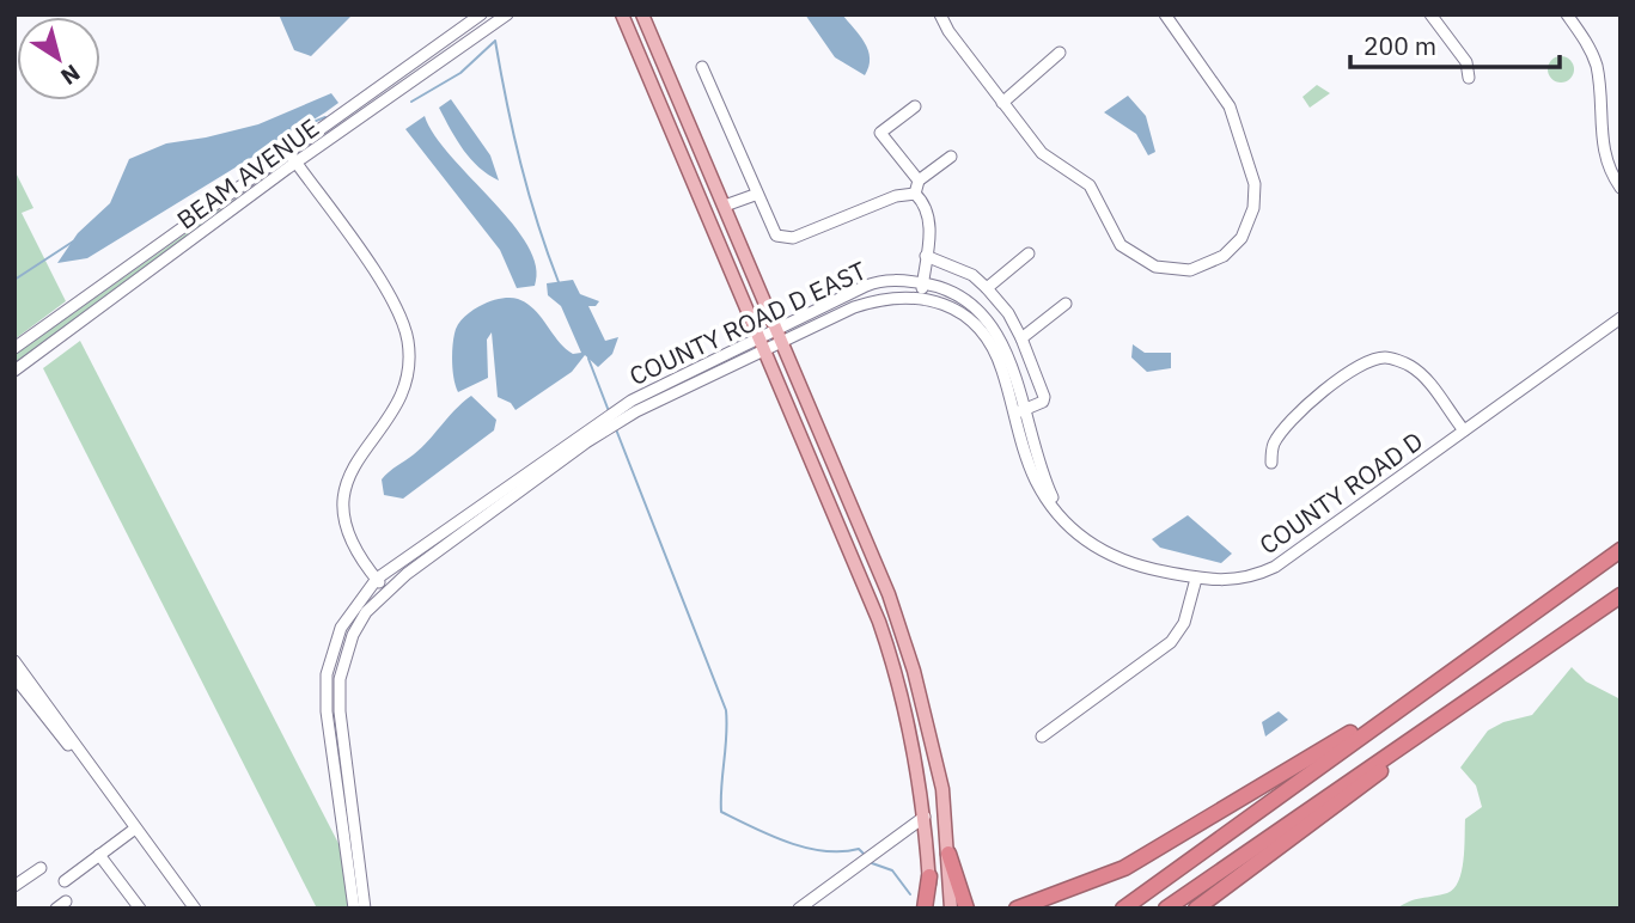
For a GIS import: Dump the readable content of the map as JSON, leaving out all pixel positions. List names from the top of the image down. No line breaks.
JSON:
{"streets":{"street":["BEAM AVENUE","COUNTY ROAD D EAST","COUNTY ROAD D"]},"crossings":[["COUNTY ROAD D EAST","COUNTY ROAD D"]],"scale_bar":"200 m","north":"bottom right"}
